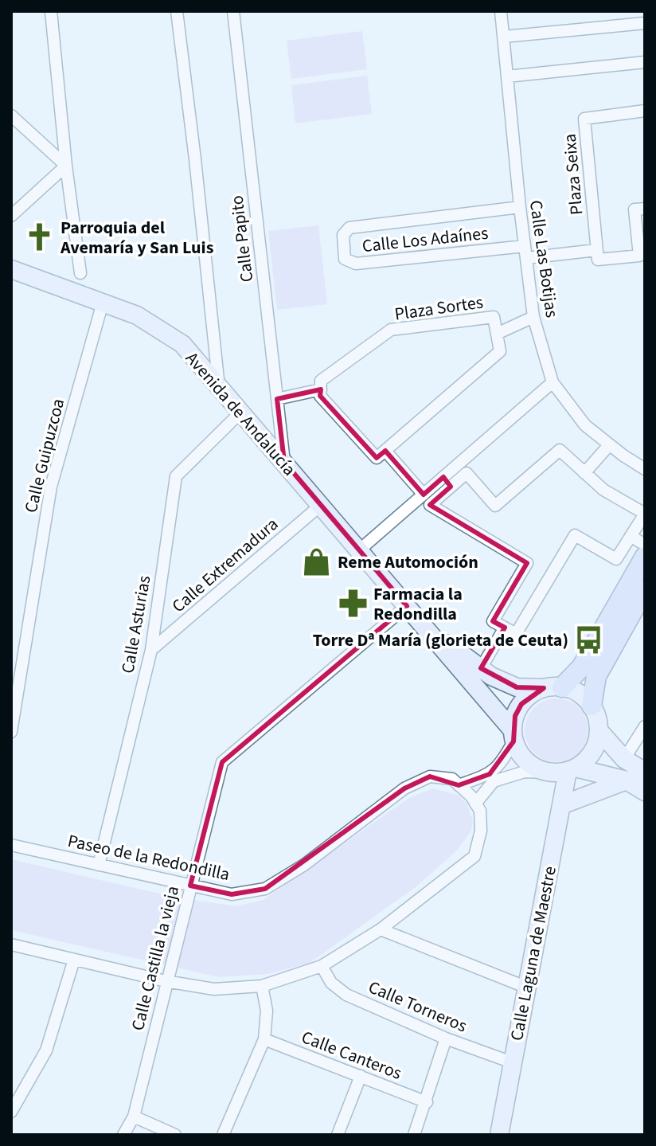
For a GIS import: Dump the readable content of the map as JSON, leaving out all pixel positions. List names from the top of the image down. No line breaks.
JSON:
{"streets":{"main road":["Avenida de Andalucía","Calle Laguna de Maestre"],"street":["Plaza Seixa","Calle Papito","Calle Los Adaínes","Calle Las Botijas","Plaza Sortes","Calle Guipuzcoa","Calle Extremadura","Calle Asturias","Paseo de la Redondilla","Calle Castilla la vieja","Calle Torneros","Calle Canteros"]},"crossings":[["Calle Papito","Avenida de Andalucía"],["Calle Los Adaínes","Calle Las Botijas"],["Calle Las Botijas","Plaza Sortes"],["Avenida de Andalucía","Calle Guipuzcoa"],["Avenida de Andalucía","Calle Extremadura"],["Avenida de Andalucía","Calle Asturias"],["Avenida de Andalucía","Calle Laguna de Maestre"],["Avenida de Andalucía","Calle Castilla la vieja"],["Calle Extremadura","Calle Asturias"],["Calle Asturias","Paseo de la Redondilla"],["Paseo de la Redondilla","Calle Castilla la vieja"],["Calle Laguna de Maestre","Calle Torneros"]],"places":{"church":["Parroquia del Avemaría y San Luis"],"shop":["Reme Automoción"],"pharmacy":["Farmacia la Redondilla"],"bus stop":["Torre Dª María (glorieta de Ceuta)"]}}
